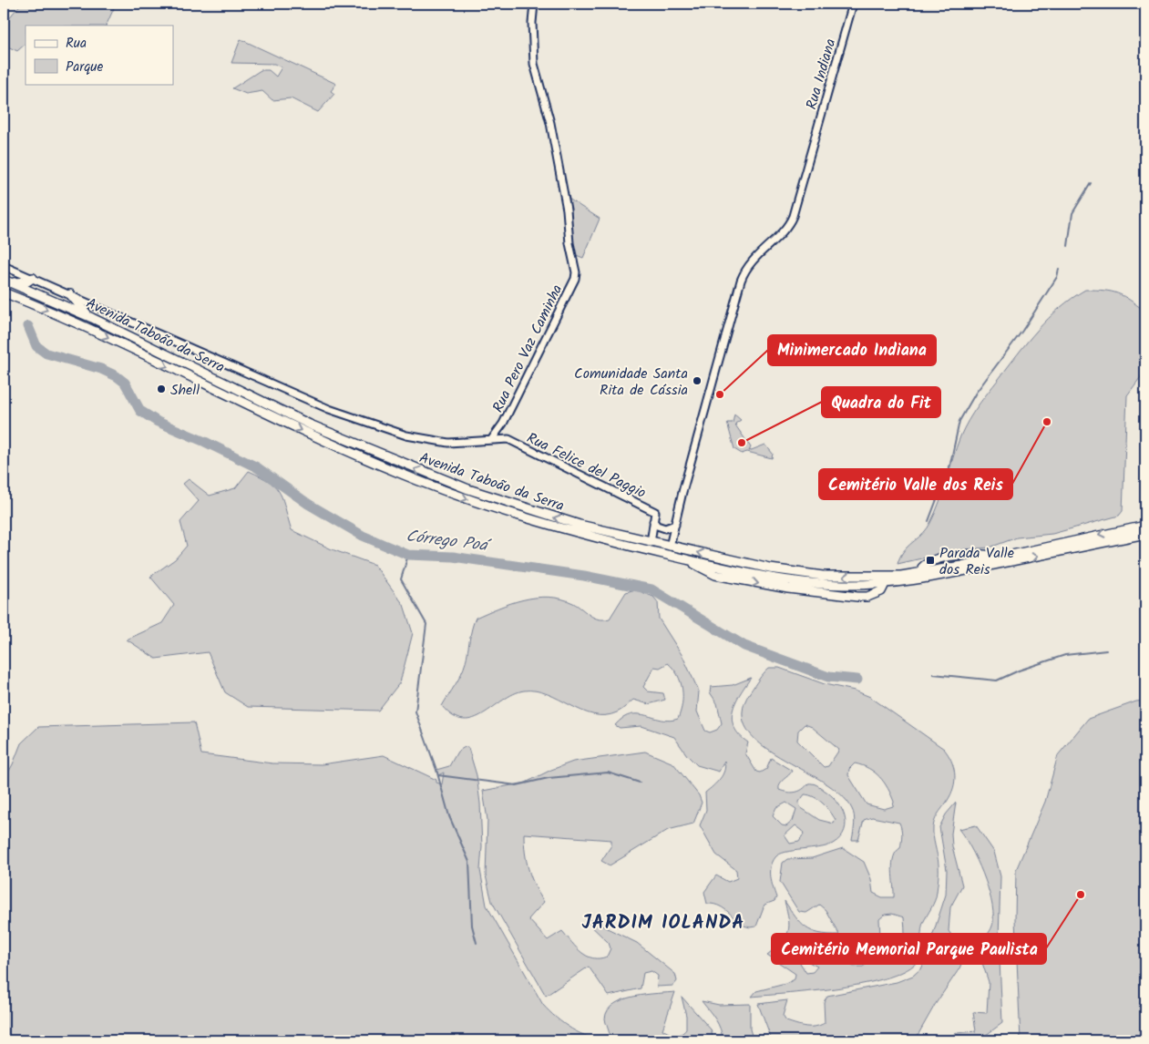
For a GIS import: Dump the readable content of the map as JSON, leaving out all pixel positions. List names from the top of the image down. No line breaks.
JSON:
{"streets":{"highway":["Avenida Taboão da Serra"],"street":["Rua Indiana","Rua Pero Vaz Caminha","Rua Felice del Paggio"]},"crossings":[["Rua Indiana","Avenida Taboão da Serra"]],"districts":["JARDIM IOLANDA"],"water":["Córrego Poá"],"places":{"other":["Comunidade Santa Rita de Cássia","Shell","Minimercado Indiana","Cemitério Valle dos Reis","Quadra do Fit","Cemitério Memorial Parque Paulista"],"transit":["Parada Valle dos Reis"]},"legend":["Rua","Parque"]}
